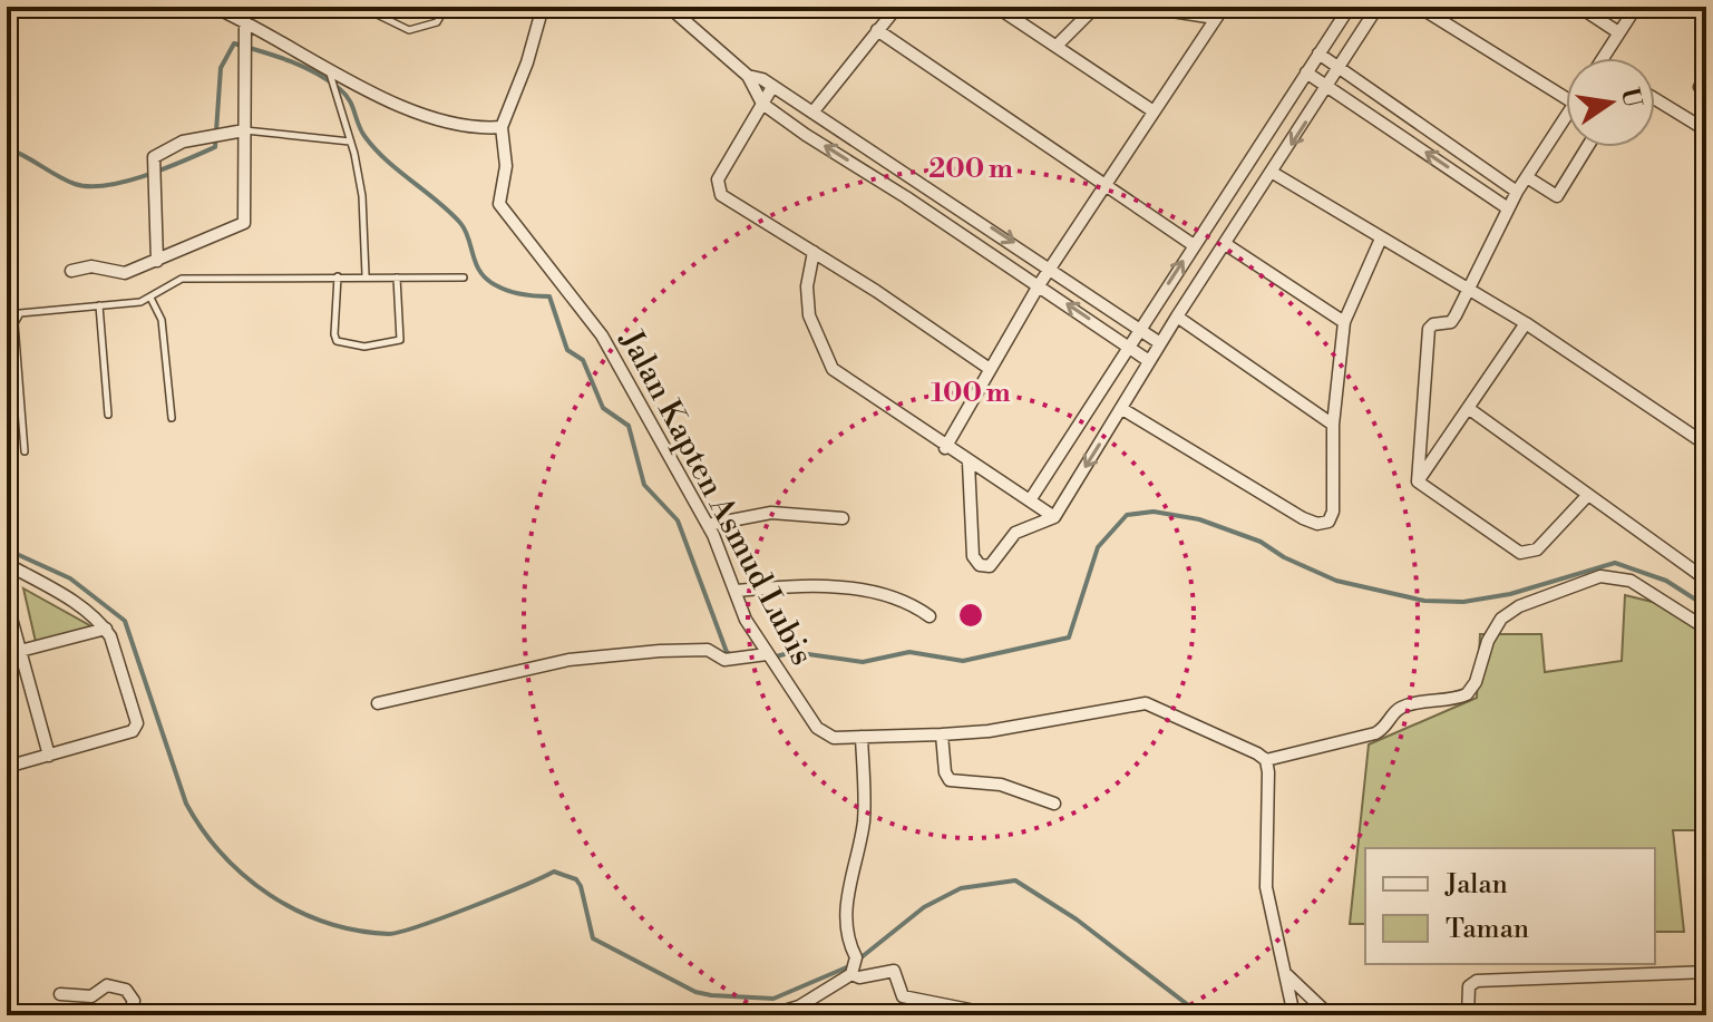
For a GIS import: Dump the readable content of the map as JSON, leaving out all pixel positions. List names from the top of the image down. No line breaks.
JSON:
{"streets":{"street":["Jalan Kapten Asmud Lubis"]},"legend":["Jalan","Taman"],"north":"right","rings":["200 m","100 m"]}
